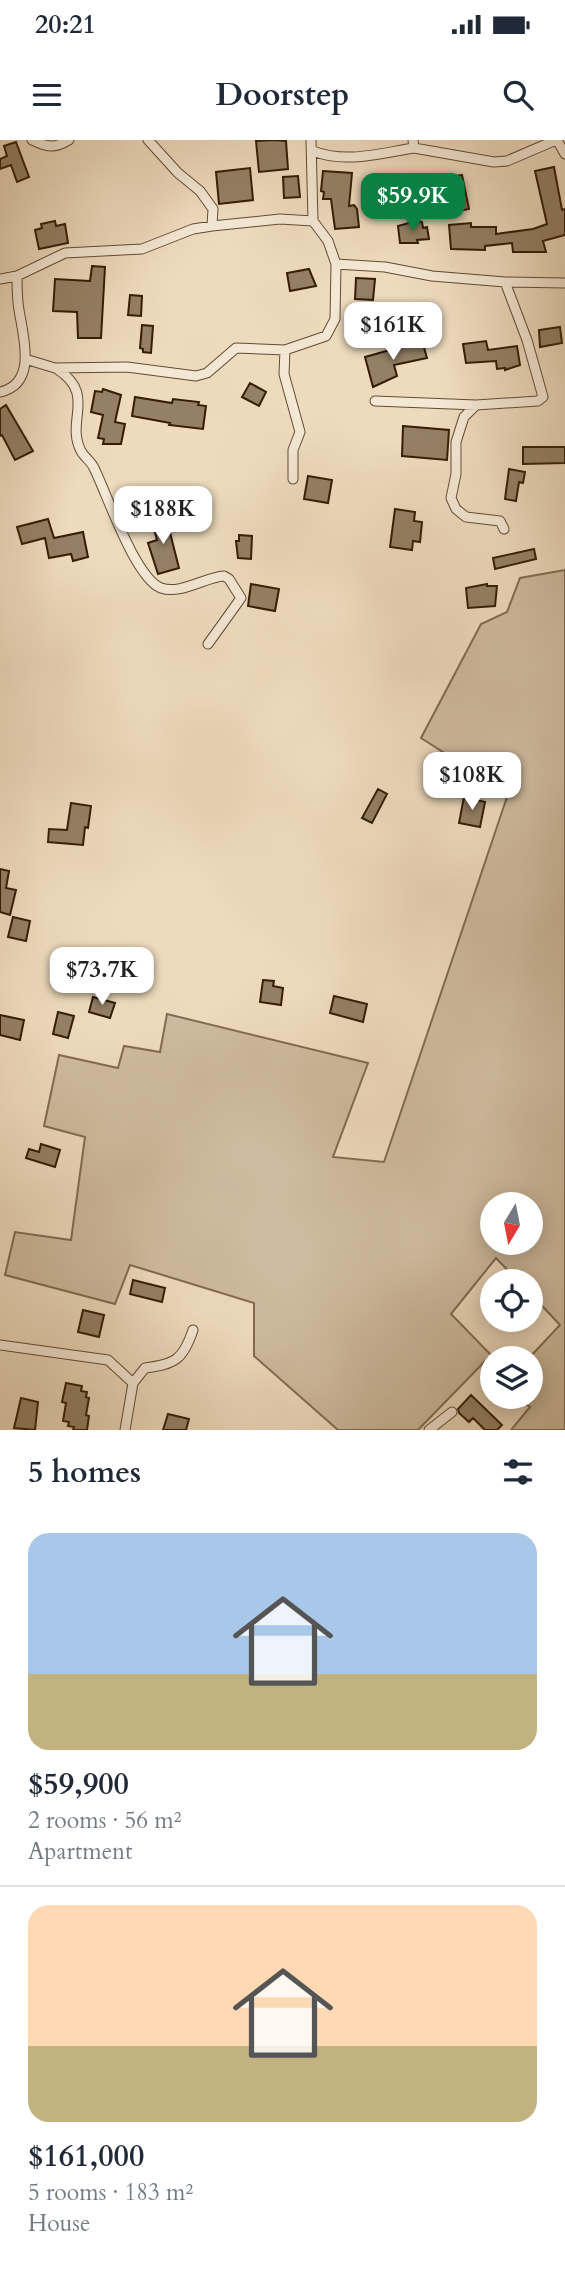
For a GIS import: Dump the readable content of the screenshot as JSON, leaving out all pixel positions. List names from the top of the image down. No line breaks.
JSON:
{"north":"bottom","page":{"status":"20:21","header":"Doorstep","price":["$59.9K","$161K","$188K","$108K","$73.7K"],"heading":"5 homes","list":[{"name":"$59,900","note":"2 rooms · 56 m² · Apartment"},{"name":"$161,000","note":"5 rooms · 183 m² · House"}]}}
